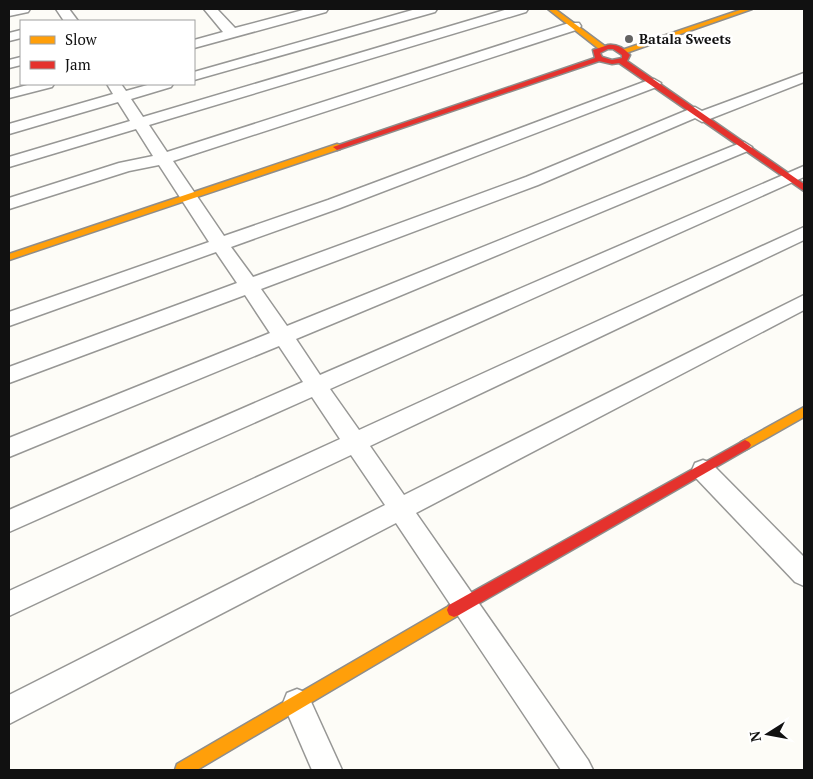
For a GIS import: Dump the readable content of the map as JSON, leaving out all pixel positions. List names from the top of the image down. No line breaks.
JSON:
{"places":["Batala Sweets"],"legend":["Slow","Jam"],"north":"left"}
